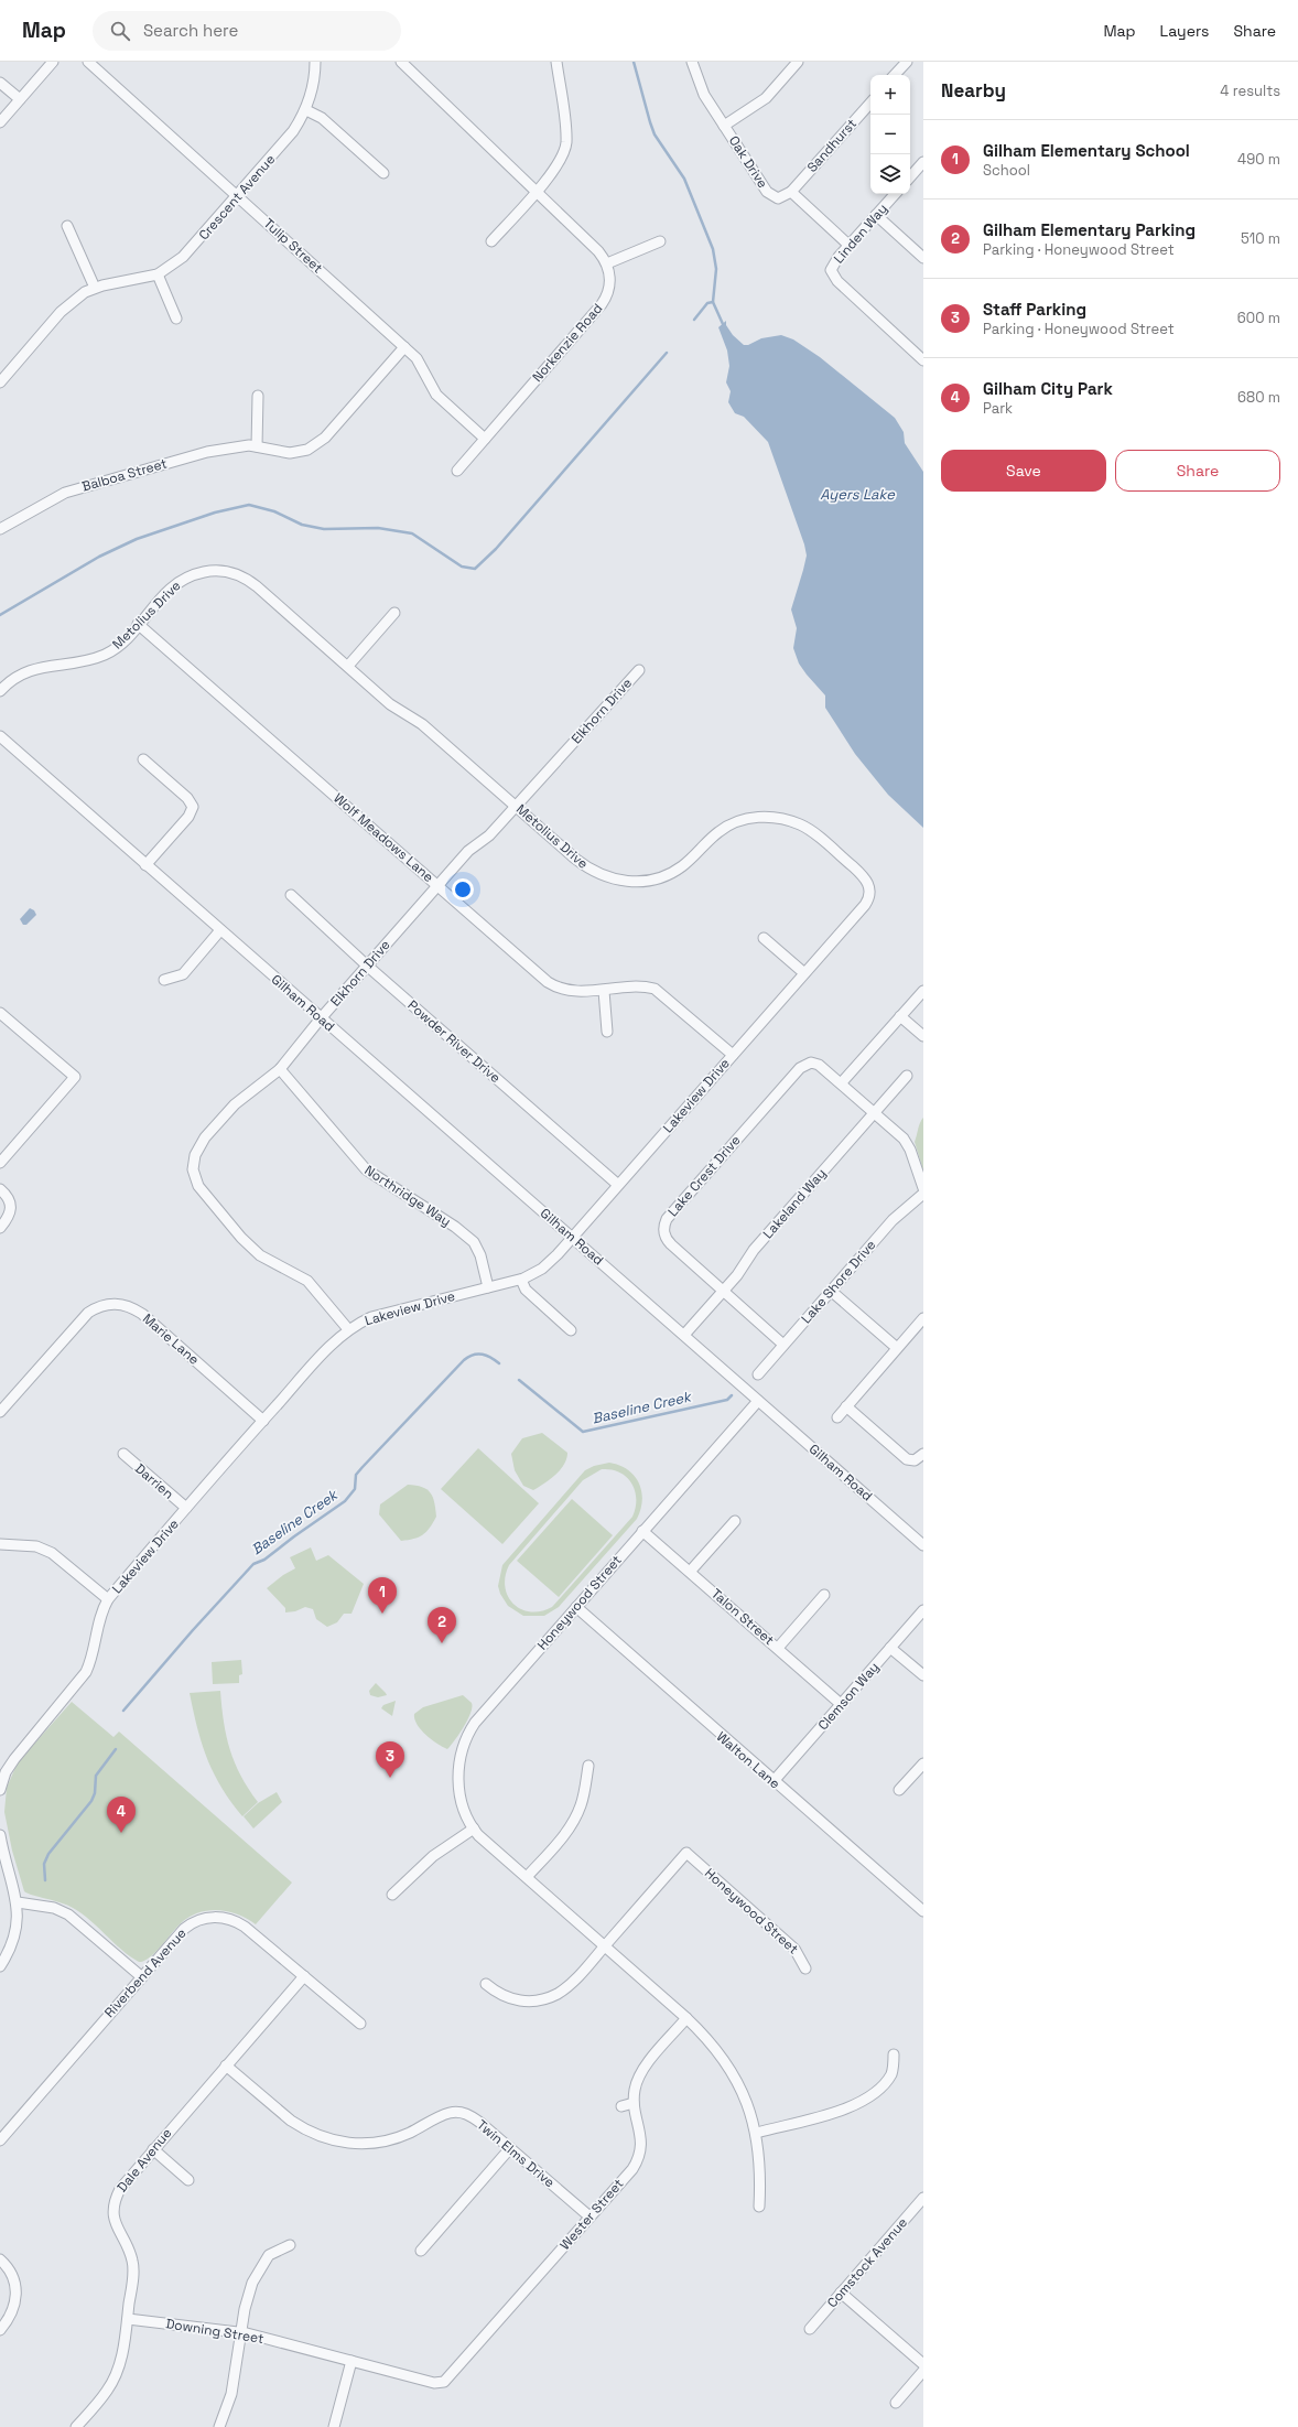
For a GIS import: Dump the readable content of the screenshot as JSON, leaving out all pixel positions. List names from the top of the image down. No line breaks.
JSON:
{"streets":{"street":["Sandhurst","Oak Drive","Crescent Avenue","Linden Way","Tulip Street","Norkenzie Road","Balboa Street","Metolius Drive","Elkhorn Drive","Wolf Meadows Lane","Gilham Road","Powder River Drive","Lakeview Drive","Lake Crest Drive","Northridge Way","Lakeland Way","Lake Shore Drive","Marie Lane","Darrien","Honeywood Street","Talon Street","Clemson Way","Walton Lane","Riverbend Avenue","Twin Elms Drive","Dale Avenue","Wester Street","Comstock Avenue","Downing Street"]},"crossings":[["Sandhurst","Oak Drive"],["Crescent Avenue","Tulip Street"],["Tulip Street","Norkenzie Road"],["Tulip Street","Balboa Street"],["Metolius Drive","Elkhorn Drive"],["Metolius Drive","Wolf Meadows Lane"],["Metolius Drive","Lakeview Drive"],["Elkhorn Drive","Wolf Meadows Lane"],["Elkhorn Drive","Gilham Road"],["Elkhorn Drive","Powder River Drive"],["Elkhorn Drive","Lakeview Drive"],["Elkhorn Drive","Northridge Way"],["Wolf Meadows Lane","Lakeview Drive"],["Gilham Road","Lakeview Drive"],["Gilham Road","Lakeland Way"],["Gilham Road","Honeywood Street"],["Powder River Drive","Lakeview Drive"],["Lakeview Drive","Northridge Way"],["Lakeview Drive","Marie Lane"],["Lakeview Drive","Darrien"],["Lake Crest Drive","Lakeland Way"],["Lake Crest Drive","Lake Shore Drive"],["Honeywood Street","Talon Street"],["Honeywood Street","Walton Lane"],["Honeywood Street","Wester Street"],["Talon Street","Clemson Way"],["Clemson Way","Walton Lane"],["Riverbend Avenue","Dale Avenue"],["Twin Elms Drive","Dale Avenue"],["Twin Elms Drive","Wester Street"],["Dale Avenue","Downing Street"],["Wester Street","Downing Street"]],"water":["Ayers Lake","Baseline Creek"],"page":{"header":"Map","search":"Search here","nav":["Map","Layers","Share"],"heading":["Nearby","4 results"],"map_buttons":["+","−"],"list":[{"mark":"1","name":"Gilham Elementary School","note":"School","value":"490 m"},{"mark":"2","name":"Gilham Elementary Parking","note":"Parking · Honeywood Street","value":"510 m"},{"mark":"3","name":"Staff Parking","note":"Parking · Honeywood Street","value":"600 m"},{"mark":"4","name":"Gilham City Park","note":"Park","value":"680 m"}],"buttons":["Save","Share"],"pins":["1","2","3","4"]}}
